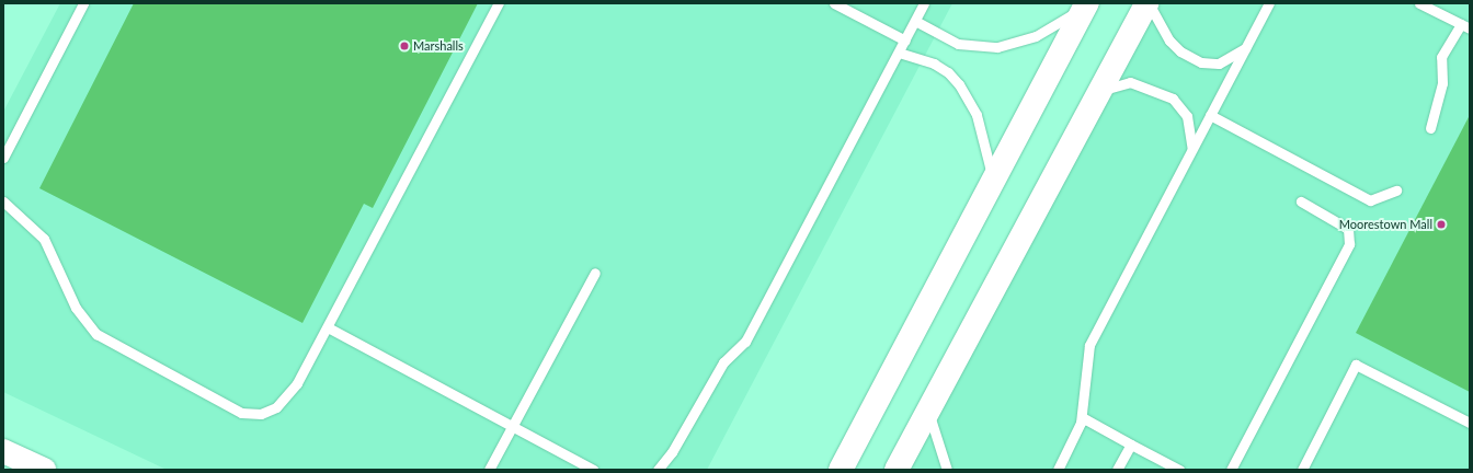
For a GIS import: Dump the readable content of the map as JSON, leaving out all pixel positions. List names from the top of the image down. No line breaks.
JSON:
{"places":["Marshalls","Moorestown Mall"]}
